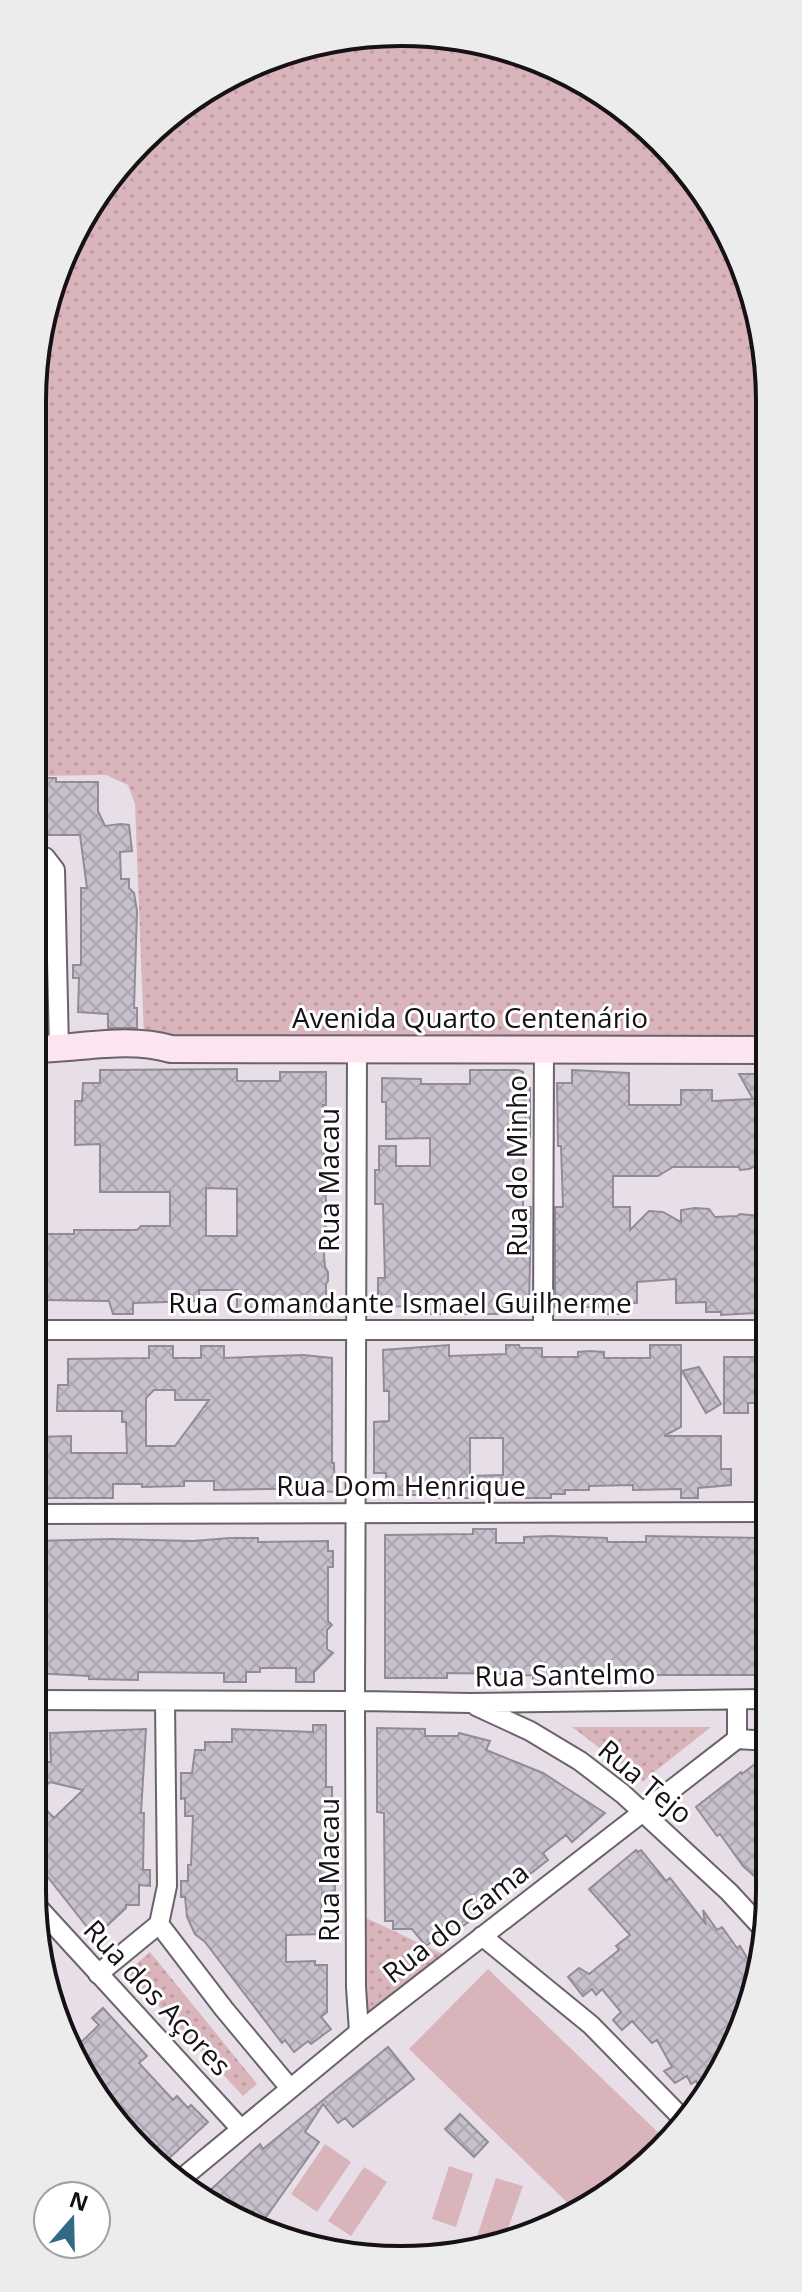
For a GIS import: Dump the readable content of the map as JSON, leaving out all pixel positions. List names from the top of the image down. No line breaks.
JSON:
{"streets":{"street":["Avenida Quarto Centenário","Rua do Minho","Rua Macau","Rua Comandante Ismael Guilherme","Rua Dom Henrique","Rua Santelmo","Rua Tejo","Rua do Gama","Rua dos Açores"]},"crossings":[["Avenida Quarto Centenário","Rua do Minho"],["Avenida Quarto Centenário","Rua Macau"],["Rua do Minho","Rua Comandante Ismael Guilherme"],["Rua Macau","Rua Comandante Ismael Guilherme"],["Rua Macau","Rua Dom Henrique"],["Rua Macau","Rua Santelmo"],["Rua Macau","Rua do Gama"],["Rua Santelmo","Rua Tejo"],["Rua Tejo","Rua do Gama"],["Rua do Gama","Rua dos Açores"]],"north":"top"}
